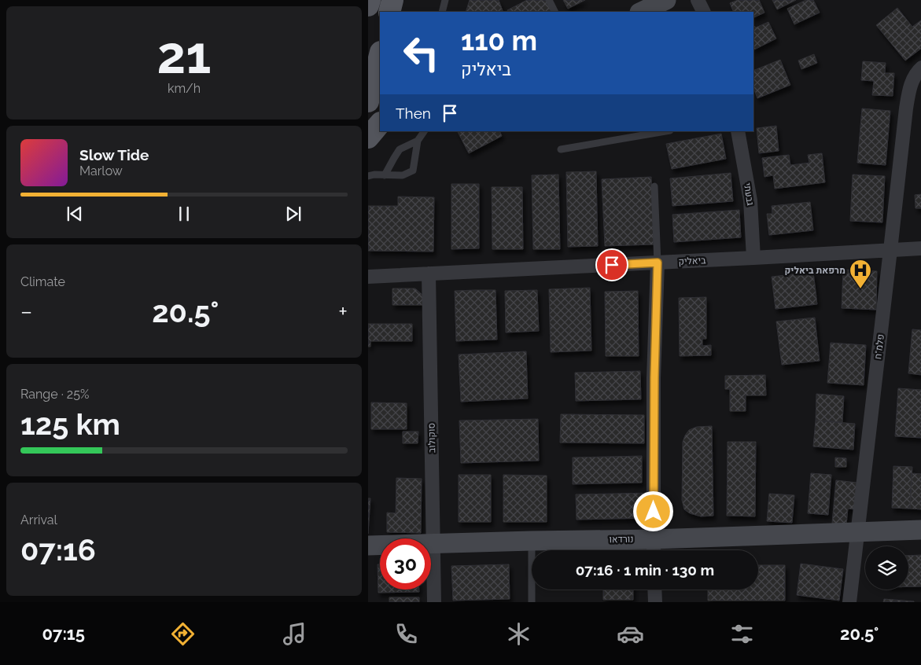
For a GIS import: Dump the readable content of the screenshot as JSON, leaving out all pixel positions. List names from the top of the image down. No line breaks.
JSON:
{"streets":{"street":["גבעתי","ביאליק","פלמ\"ח","סוקולוב","נורדאו"]},"crossings":[["גבעתי","ביאליק"],["ביאליק","פלמ\"ח"],["ביאליק","סוקולוב"],["פלמ\"ח","נורדאו"],["סוקולוב","נורדאו"]],"places":{"hospital":["מרפאת ביאליק"]},"page":{"tile":[["21","km/h"],"Climate",["Range · 25%","125 km"],["Arrival","07:16"]],"turn":["110 m","ביאליק"],"then":"Then","song":["Slow Tide","Marlow"],"heat":["−","20.5°","+"],"limit":"30","trip":"07:16 · 1 min · 130 m","tabs":["07:15","20.5°"]}}
